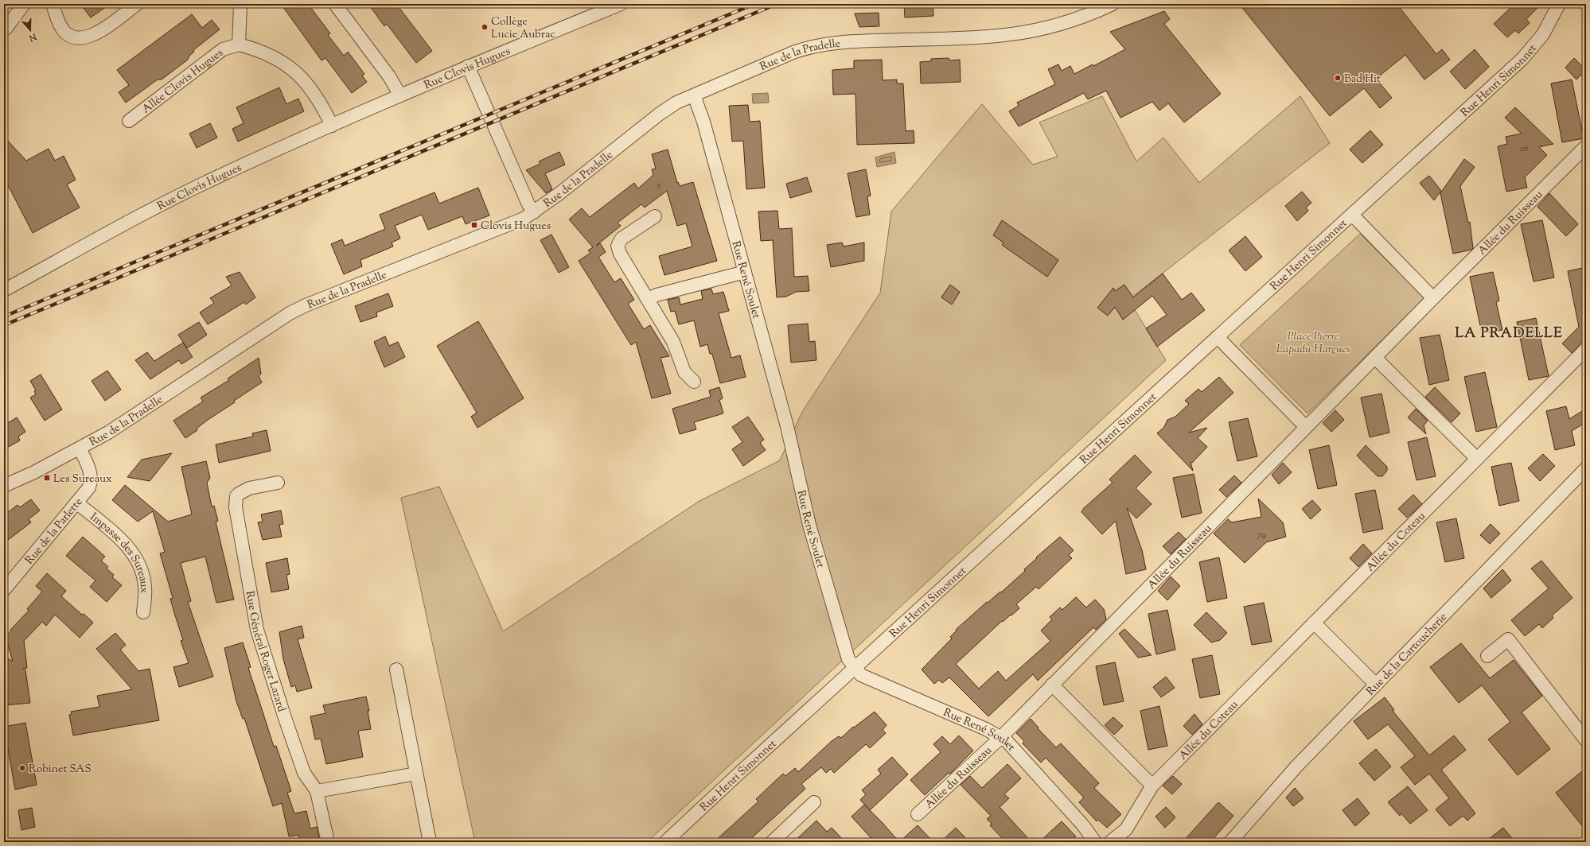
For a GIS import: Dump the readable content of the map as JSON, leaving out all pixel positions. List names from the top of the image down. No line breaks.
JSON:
{"streets":{"street":["Rue de la Pradelle","Rue Clovis Hugues","Rue Henri Simonnet","Allée Clovis Hugues","Allée du Ruisseau","Rue René Soulet","Rue de la Parlette","Allée du Coteau","Impasse des Sureaux","Rue Général Roger Lazard","Rue de la Cartoucherie"]},"crossings":[["Rue de la Pradelle","Rue René Soulet"],["Rue de la Pradelle","Rue de la Parlette"],["Rue Henri Simonnet","Rue René Soulet"],["Allée du Ruisseau","Rue René Soulet"],["Rue de la Parlette","Impasse des Sureaux"]],"districts":["LA PRADELLE"],"parks":["Place Pierre Lapadu-Hargues"],"places":{"other":["Collège Lucie Aubrac","Bad Hit","Robinet SAS"],"transit":["Clovis Hugues","Les Sureaux"]},"house_numbers":["26","5","79"],"north":"bottom"}
